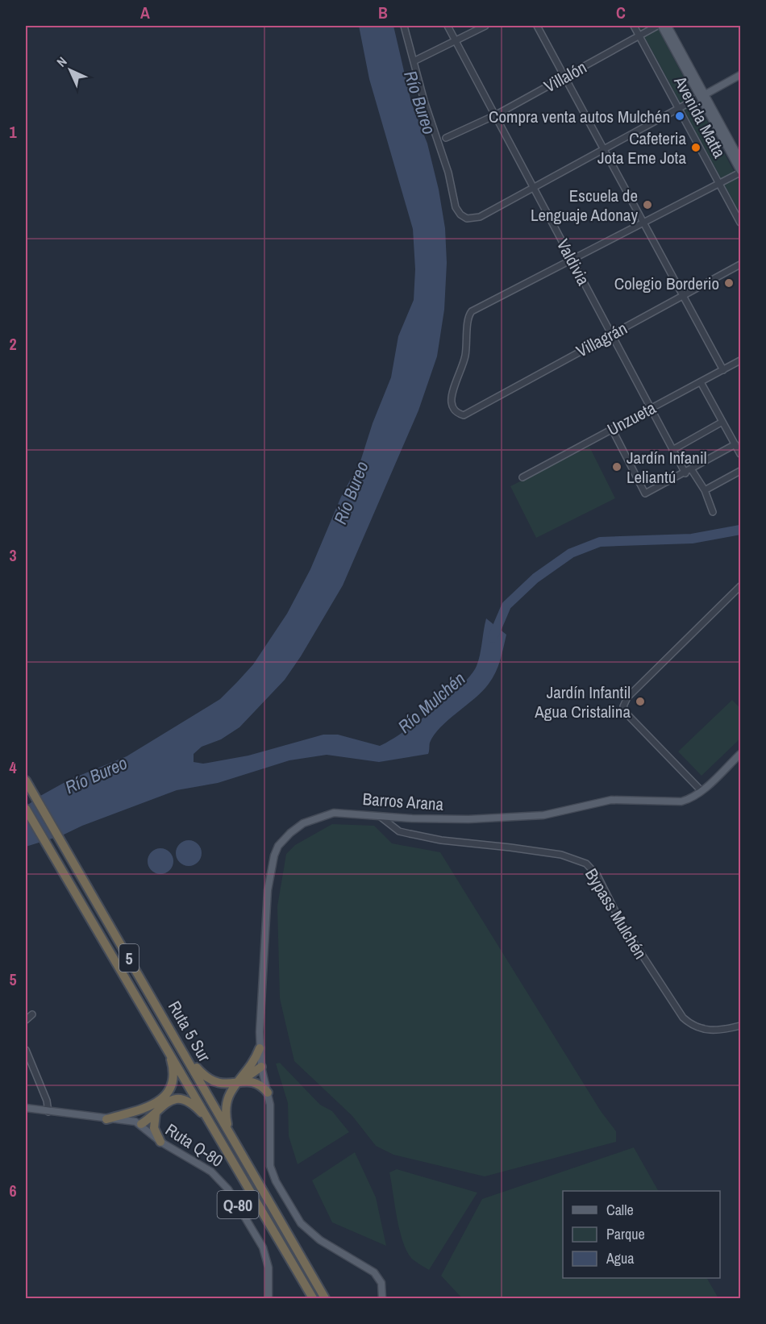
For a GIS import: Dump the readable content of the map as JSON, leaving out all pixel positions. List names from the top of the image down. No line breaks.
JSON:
{"streets":{"highway":["5","Ruta 5 Sur"],"main road":["Avenida Matta","Barros Arana","Ruta Q-80","Q-80"],"street":["Villalón","Valdivia","Villagrán","Unzueta","Bypass Mulchén"]},"crossings":[["Villalón","Avenida Matta"],["Villalón","Valdivia"],["Valdivia","Villagrán"],["Valdivia","Unzueta"],["Barros Arana","Bypass Mulchén"]],"water":["Río Bureo","Río Mulchén"],"places":["Compra venta autos Mulchén","Cafeteria Jota Eme Jota","Escuela de Lenguaje Adonay","Colegio Borderio","Jardín Infanil Leliantú","Jardín Infantil Agua Cristalina"],"legend":["Calle","Parque","Agua"],"north":"top left","grid":{"columns":["A","B","C"],"rows":["1","2","3","4","5","6"]}}
